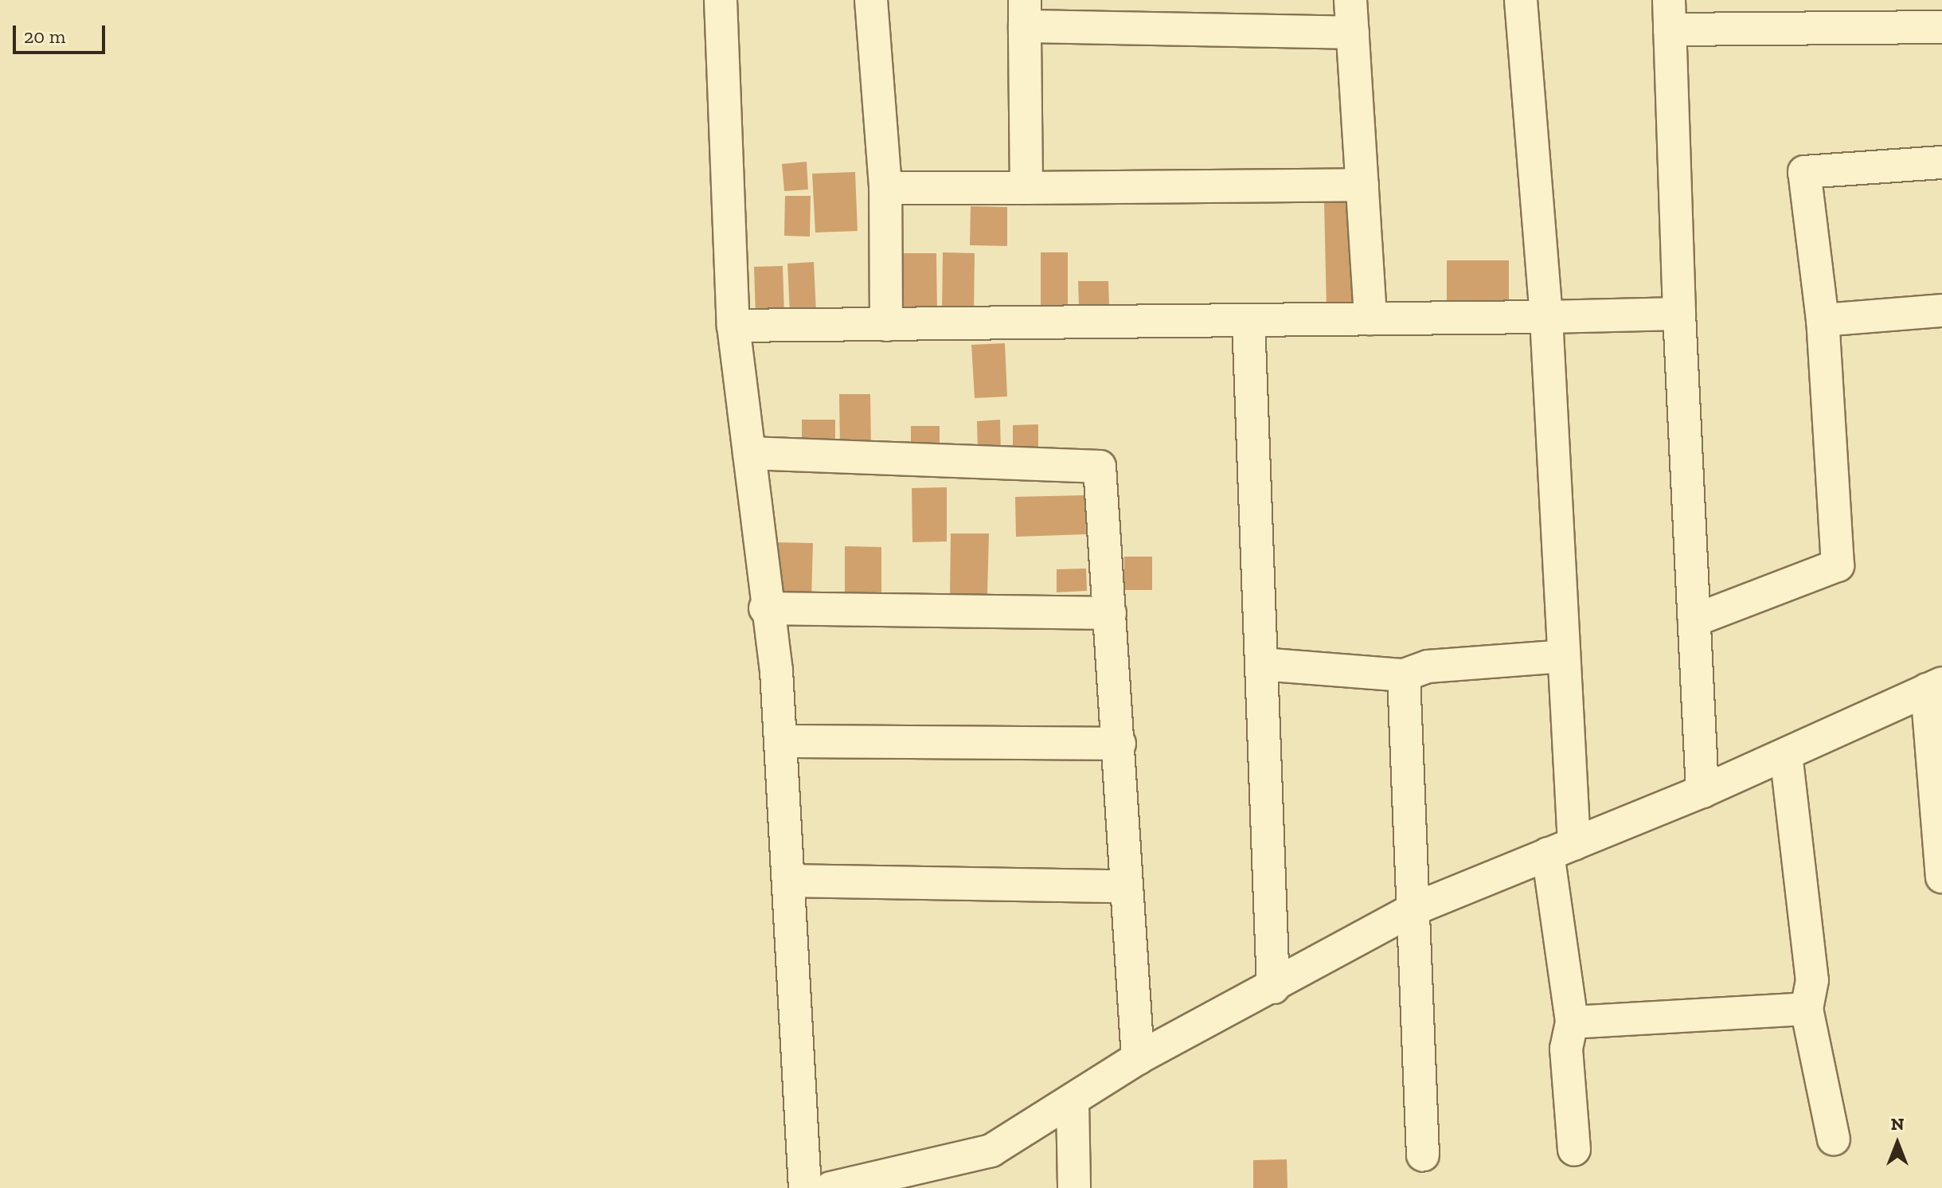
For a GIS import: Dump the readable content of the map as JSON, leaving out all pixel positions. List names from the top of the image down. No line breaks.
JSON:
{"scale_bar":"20 m","north":"top"}
